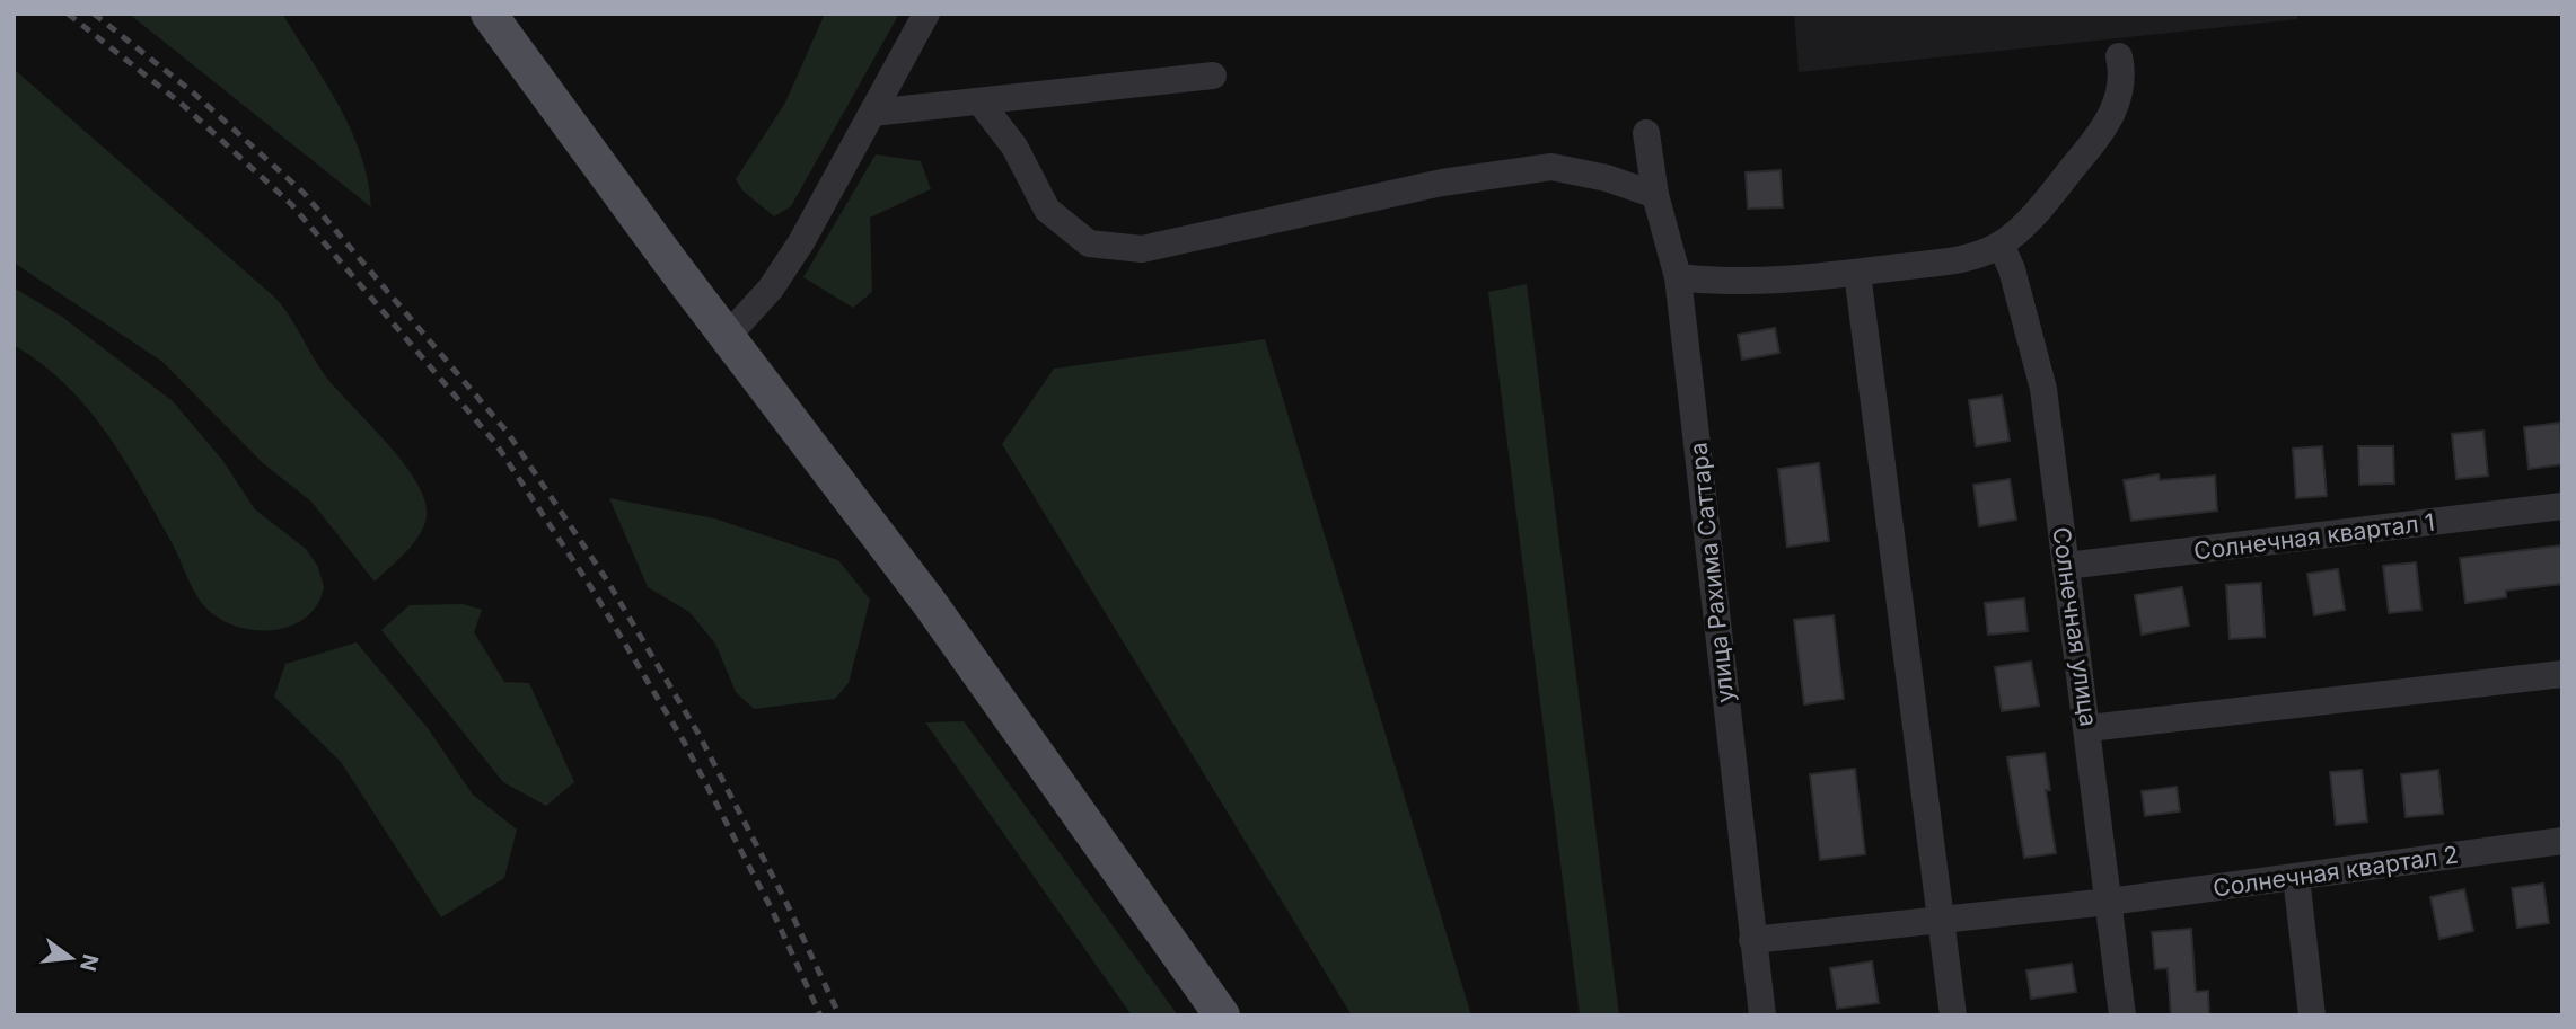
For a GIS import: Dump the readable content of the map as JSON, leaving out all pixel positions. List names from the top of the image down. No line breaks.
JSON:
{"streets":{"street":["Солнечная квартал 1","улица Рахима Саттара","Солнечная улица","Солнечная квартал 2"]},"crossings":[["Солнечная квартал 1","Солнечная улица"],["улица Рахима Саттара","Солнечная квартал 2"],["Солнечная улица","Солнечная квартал 2"]],"north":"right"}
